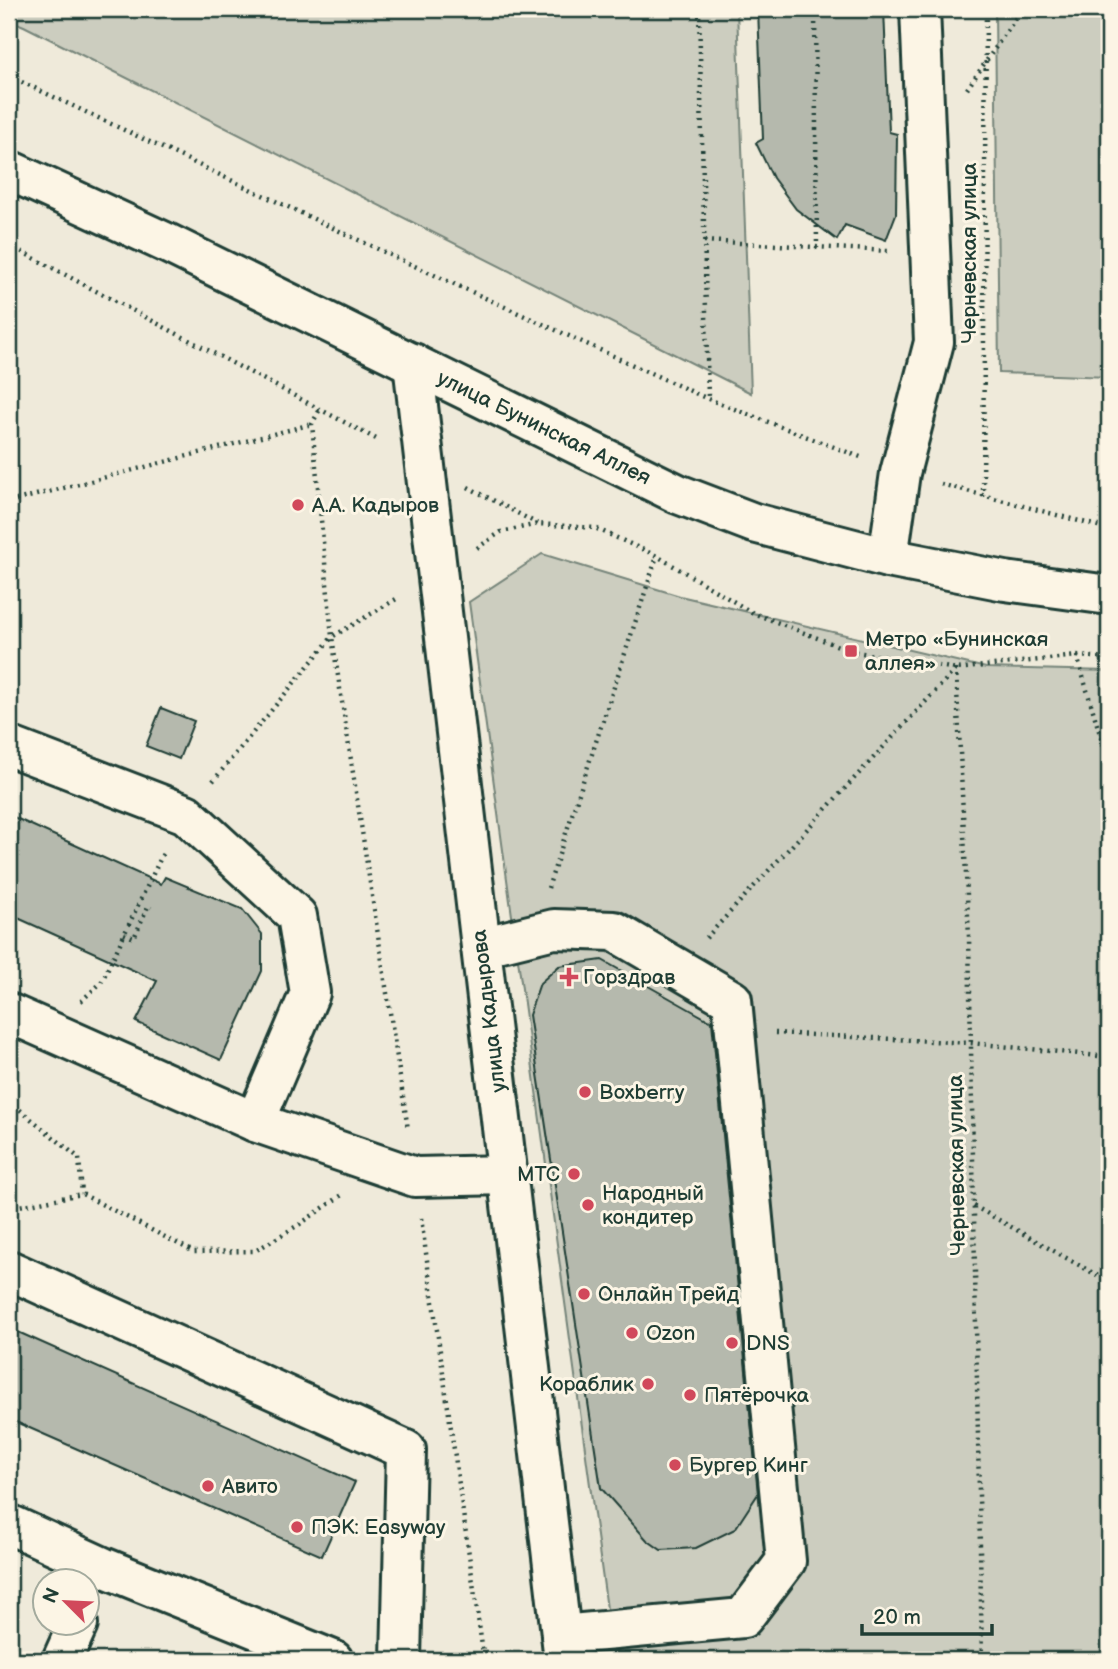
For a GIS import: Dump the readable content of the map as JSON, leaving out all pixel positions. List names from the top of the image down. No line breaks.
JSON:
{"streets":{"street":["улица Бунинская Аллея","улица Кадырова"],"path":["Черневская улица"]},"crossings":[["улица Бунинская Аллея","улица Кадырова"]],"places":{"other":["А.А. Кадыров","Boxberry","МТС","Народный кондитер","Онлайн Трейд","Ozon","DNS","Кораблик","Пятёрочка","Бургер Кинг","Авито","ПЭК: Easyway"],"transit":["Метро «Бунинская аллея»"],"health":["Горздрав"]},"scale_bar":"20 m","north":"top left"}
